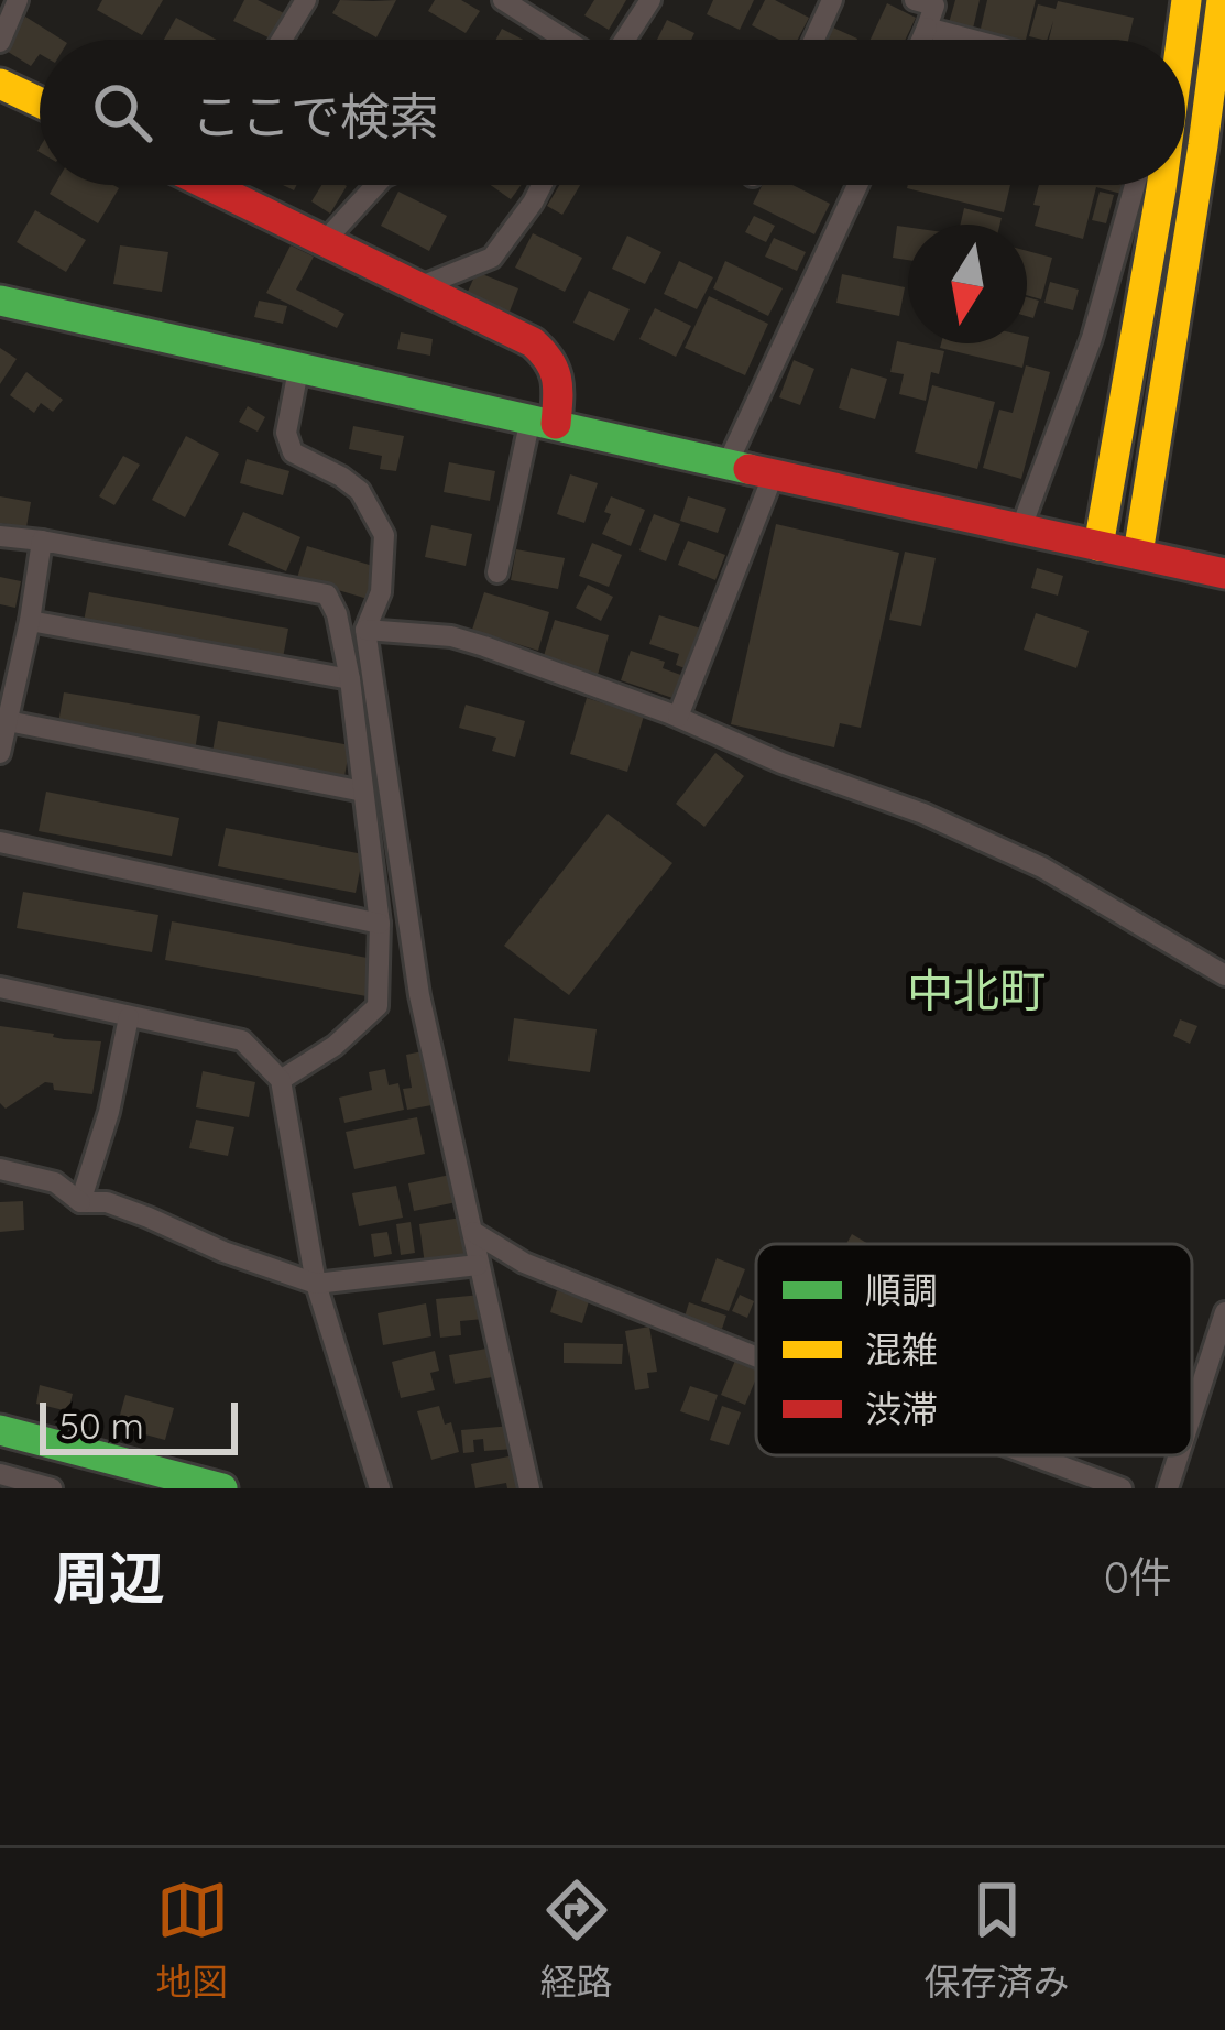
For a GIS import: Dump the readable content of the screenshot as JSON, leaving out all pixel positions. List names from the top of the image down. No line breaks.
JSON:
{"districts":["中北町"],"legend":["順調","混雑","渋滞"],"scale_bar":"50 m","north":"bottom","page":{"search":"ここで検索","scale":"50 m","heading":["周辺","0件"],"nav":["地図","経路","保存済み"]}}
